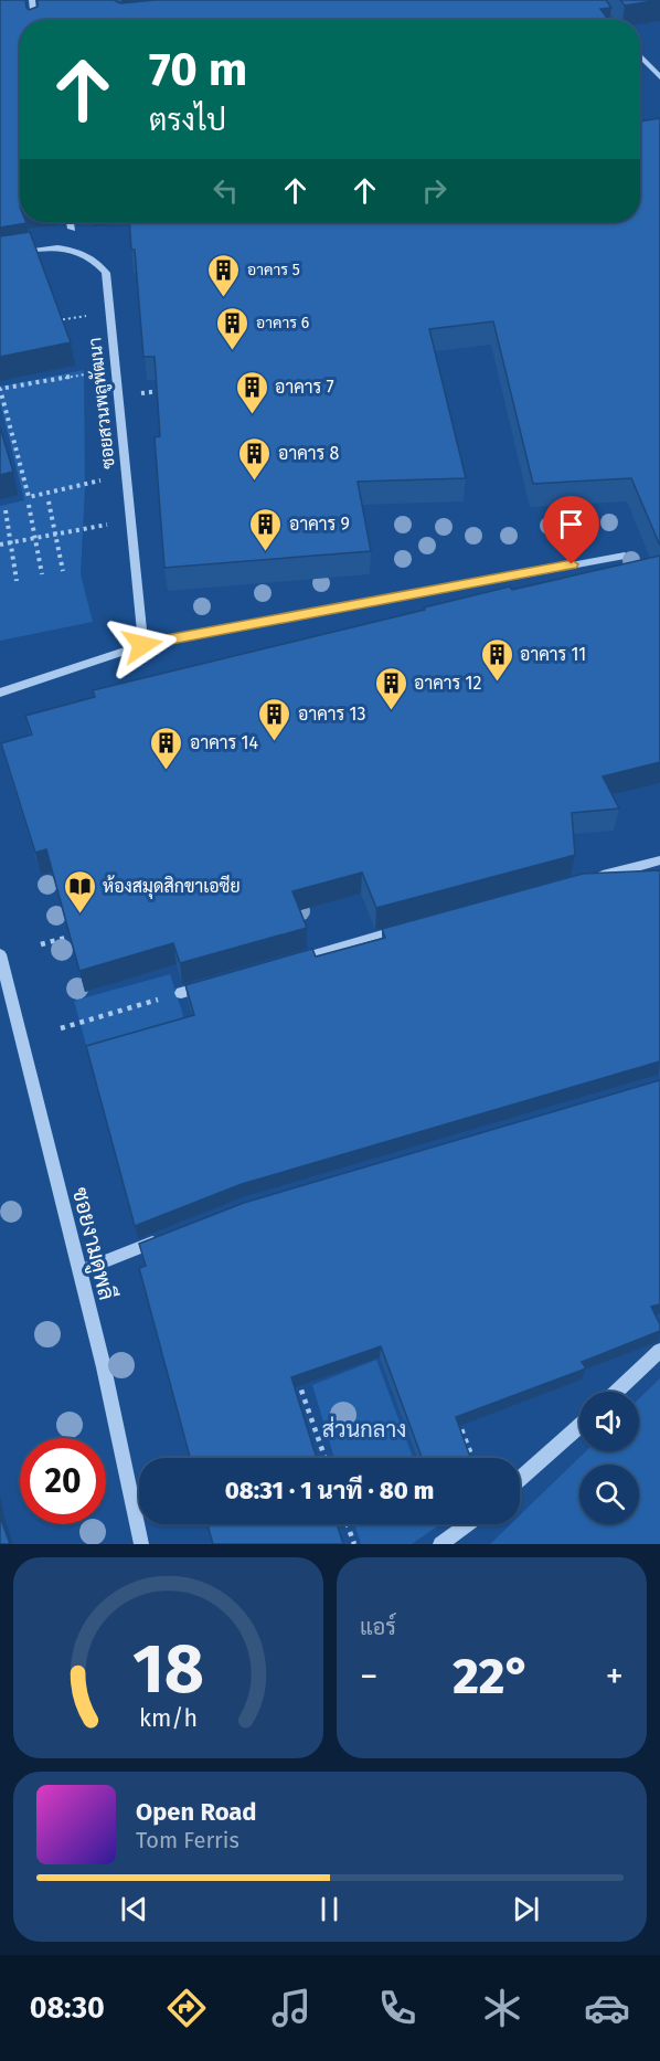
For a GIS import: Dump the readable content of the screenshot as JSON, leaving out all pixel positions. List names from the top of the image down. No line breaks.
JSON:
{"streets":{"street":["ซอยสวนพลูพัฒนา","ซอยงามดูพลี"]},"parks":["ส่วนกลาง"],"places":{"building":["อาคาร 5","อาคาร 6","อาคาร 7","อาคาร 8","อาคาร 9","อาคาร 11","อาคาร 12","อาคาร 13","อาคาร 14"],"library":["ห้องสมุดสิกขาเอซีย"]},"page":{"turn":["70 m","ตรงไป"],"limit":"20","trip":"08:31 · 1 นาที · 80 m","tile":"แอร์","heat":["−","22°","+"],"song":["Open Road","Tom Ferris"],"tabs":"08:30","gauge":["18","km/h"]}}
